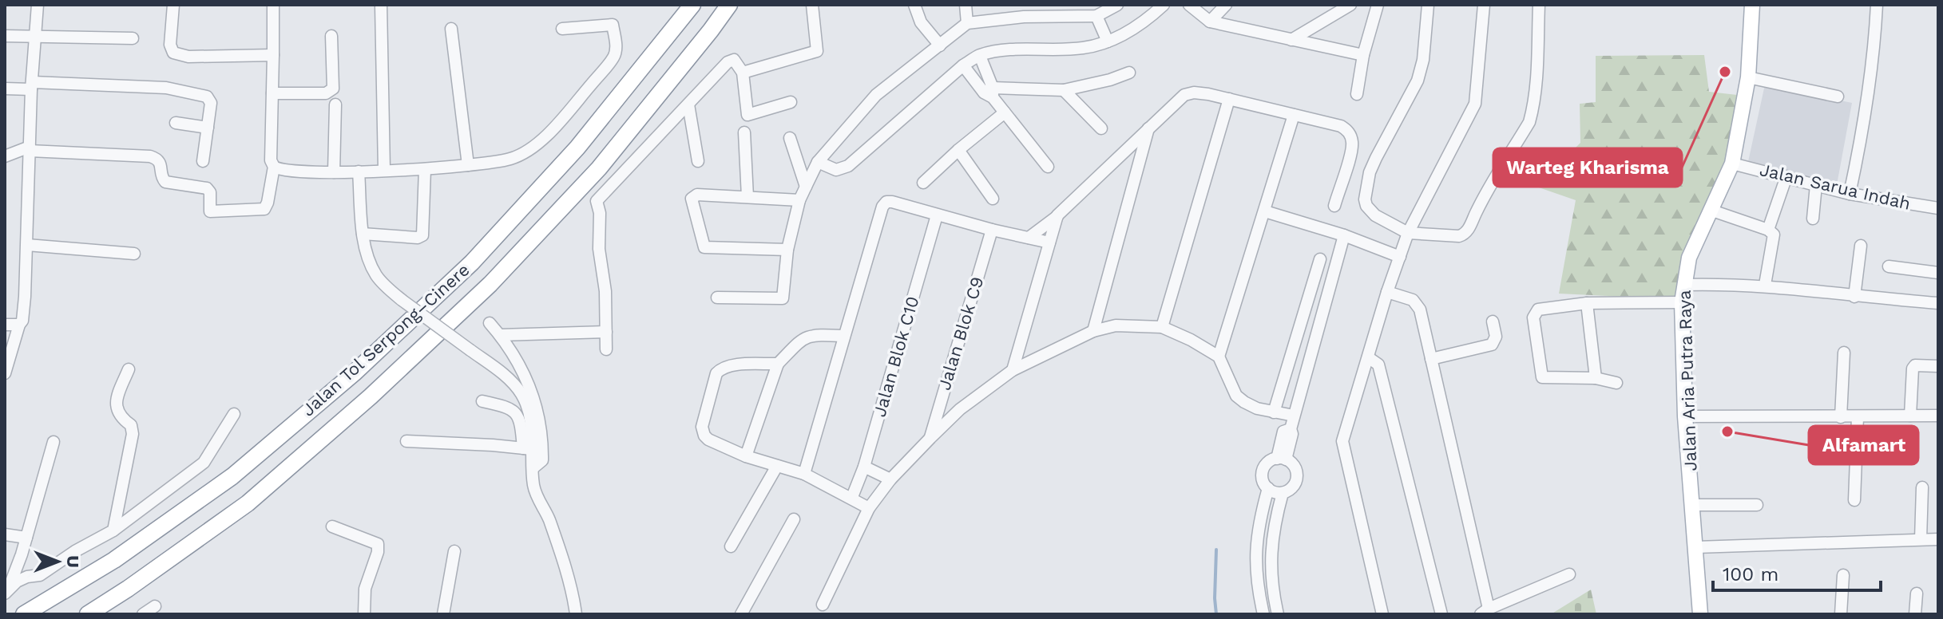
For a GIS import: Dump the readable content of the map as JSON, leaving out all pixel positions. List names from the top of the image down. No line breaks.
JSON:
{"streets":{"highway":["Jalan Tol Serpong–Cinere"],"main road":["Jalan Aria Putra Raya"],"street":["Jalan Sarua Indah","Jalan Blok C9","Jalan Blok C10"]},"crossings":[["Jalan Sarua Indah","Jalan Aria Putra Raya"]],"places":["Warteg Kharisma","Alfamart"],"scale_bar":"100 m","north":"right"}
